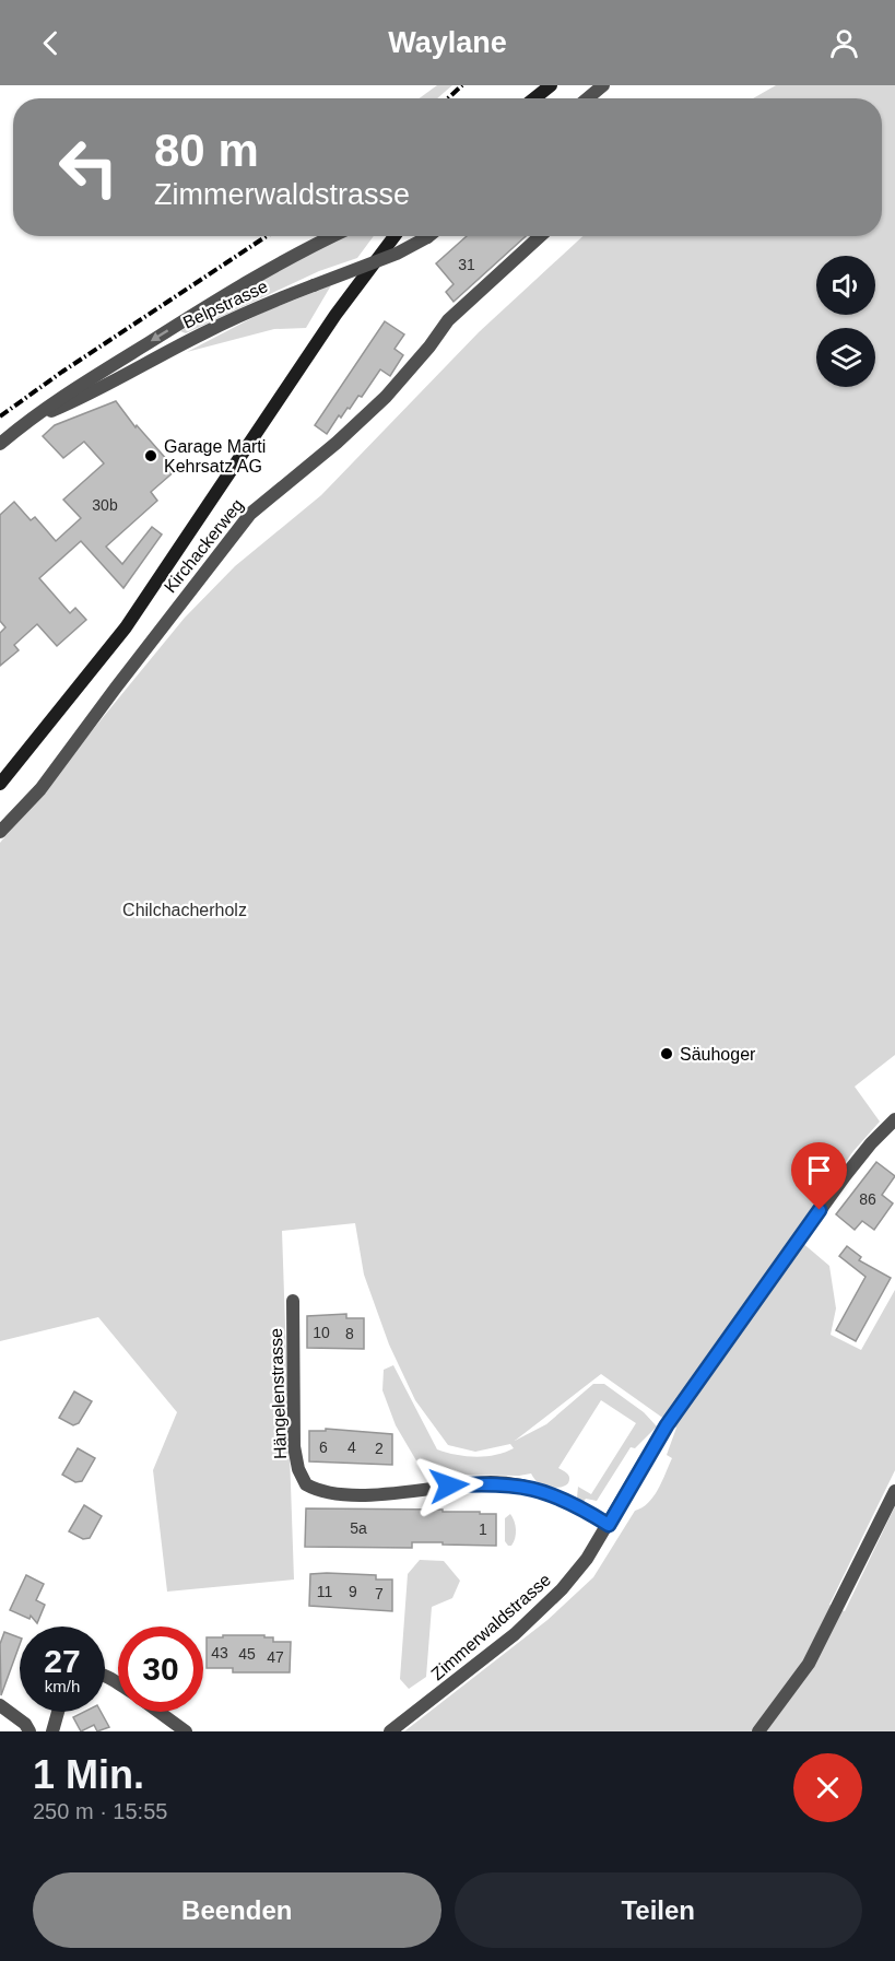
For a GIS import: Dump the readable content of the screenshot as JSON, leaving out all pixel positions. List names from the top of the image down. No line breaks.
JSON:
{"streets":{"street":["Belpstrasse","Kirchackerweg","Hängelenstrasse","Zimmerwaldstrasse"]},"crossings":[["Hängelenstrasse","Zimmerwaldstrasse"]],"parks":["Chilchacherholz"],"places":["Garage Marti Kehrsatz AG","Säuhoger"],"house_numbers":["31","30b","86","10","8","6","4","2","5a","1","11","9","7","43","45","47"],"page":{"header":"Waylane","turn":["80 m","Zimmerwaldstrasse"],"speed":"27 km/h","limit":"30","heading":["1 Min.","250 m · 15:55"],"buttons":["Beenden","Teilen"]}}
